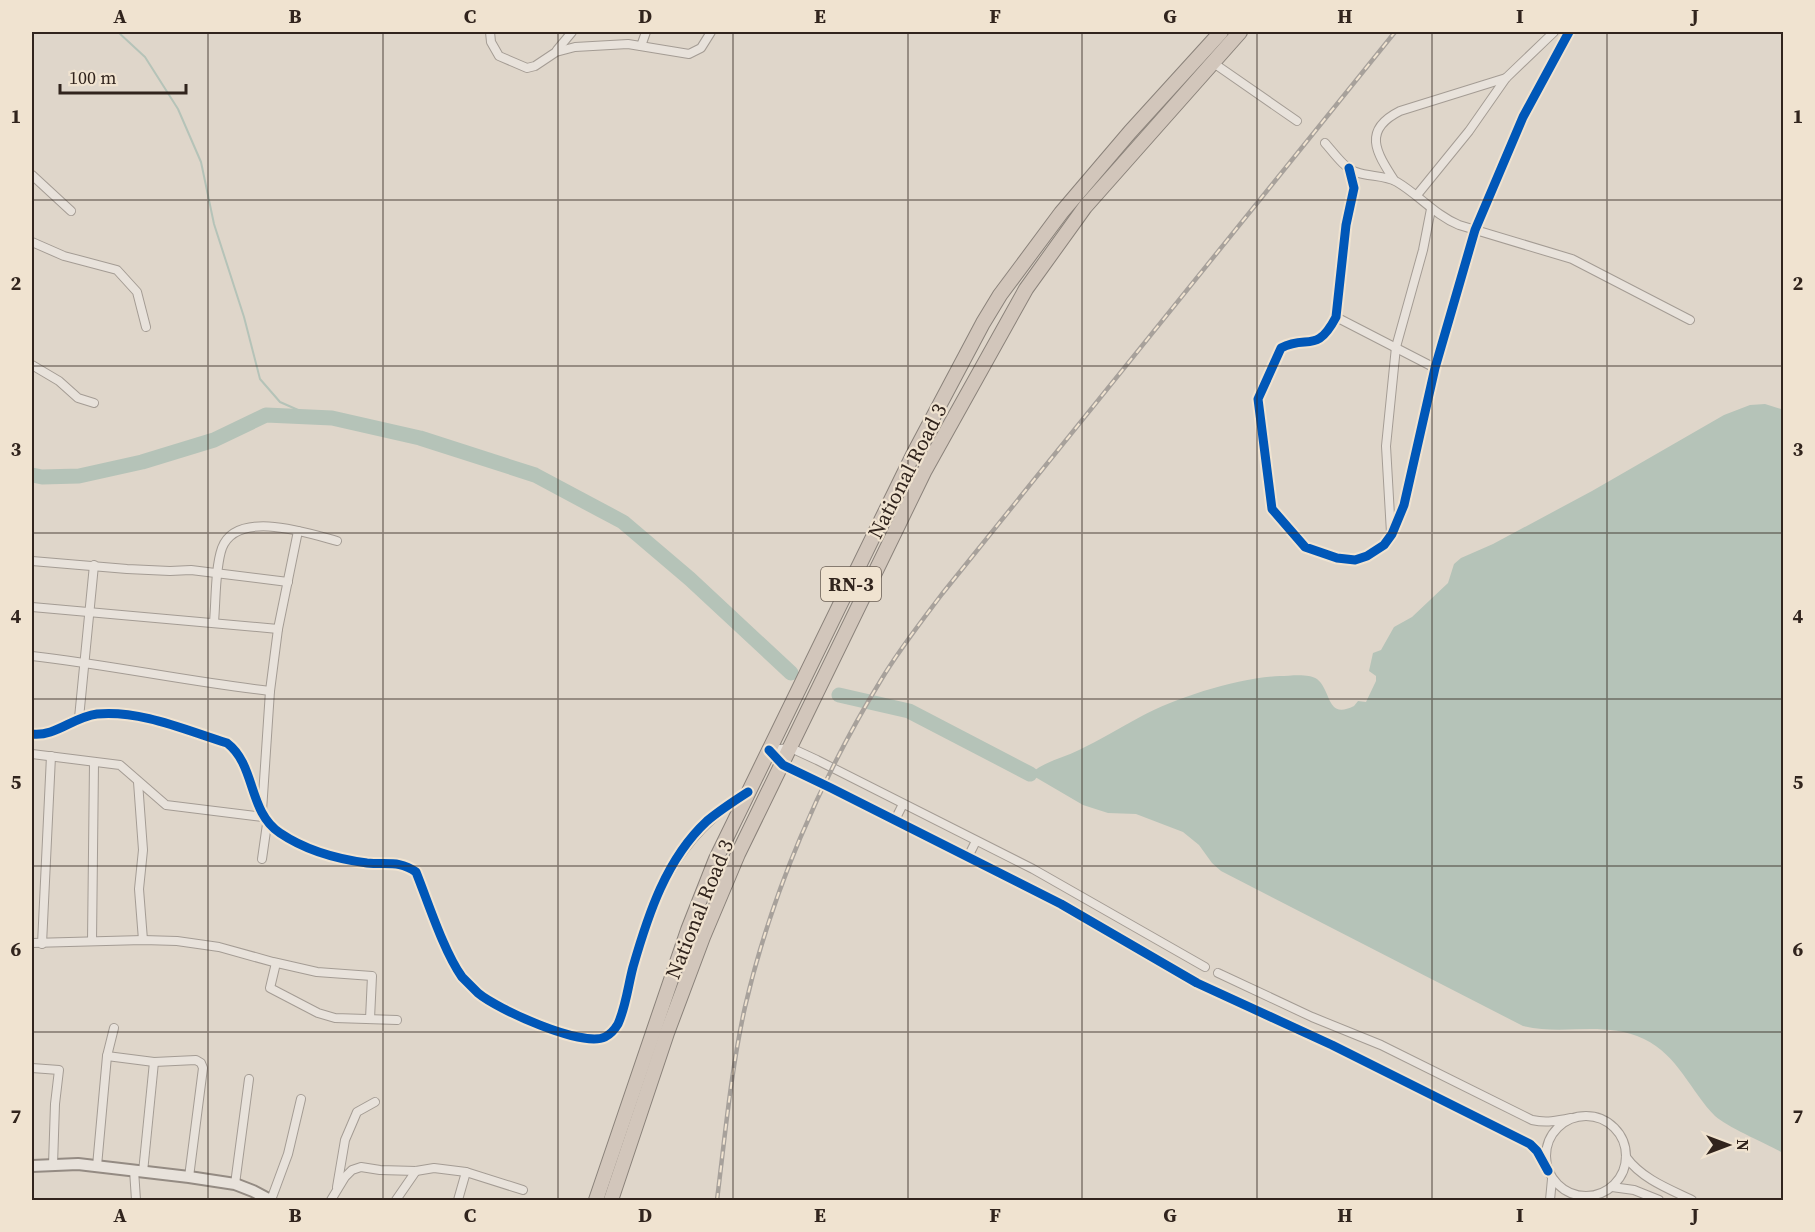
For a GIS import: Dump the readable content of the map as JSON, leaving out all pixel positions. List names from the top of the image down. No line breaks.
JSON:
{"streets":{"highway":["National Road 3","RN-3"]},"scale_bar":"100 m","north":"right","grid":{"columns":["A","B","C","D","E","F","G","H","I","J"],"rows":["1","2","3","4","5","6","7"]}}
